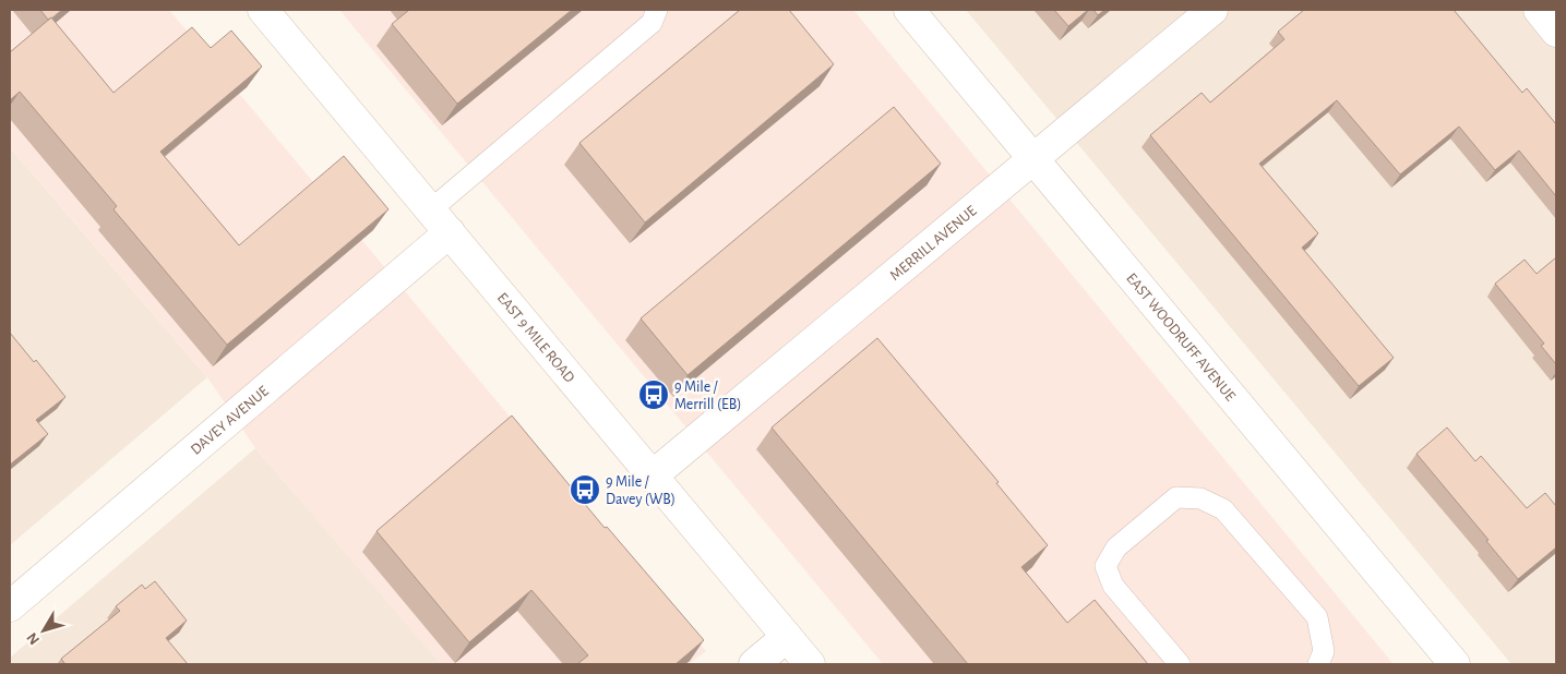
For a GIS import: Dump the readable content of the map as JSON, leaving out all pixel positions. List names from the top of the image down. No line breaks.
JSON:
{"streets":{"street":["MERRILL AVENUE","EAST 9 MILE ROAD","EAST WOODRUFF AVENUE","DAVEY AVENUE"]},"crossings":[["MERRILL AVENUE","EAST 9 MILE ROAD"],["MERRILL AVENUE","EAST WOODRUFF AVENUE"],["EAST 9 MILE ROAD","DAVEY AVENUE"]],"places":{"bus stop":["9 Mile / Merrill (EB)","9 Mile / Davey (WB)"]},"north":"bottom left"}
